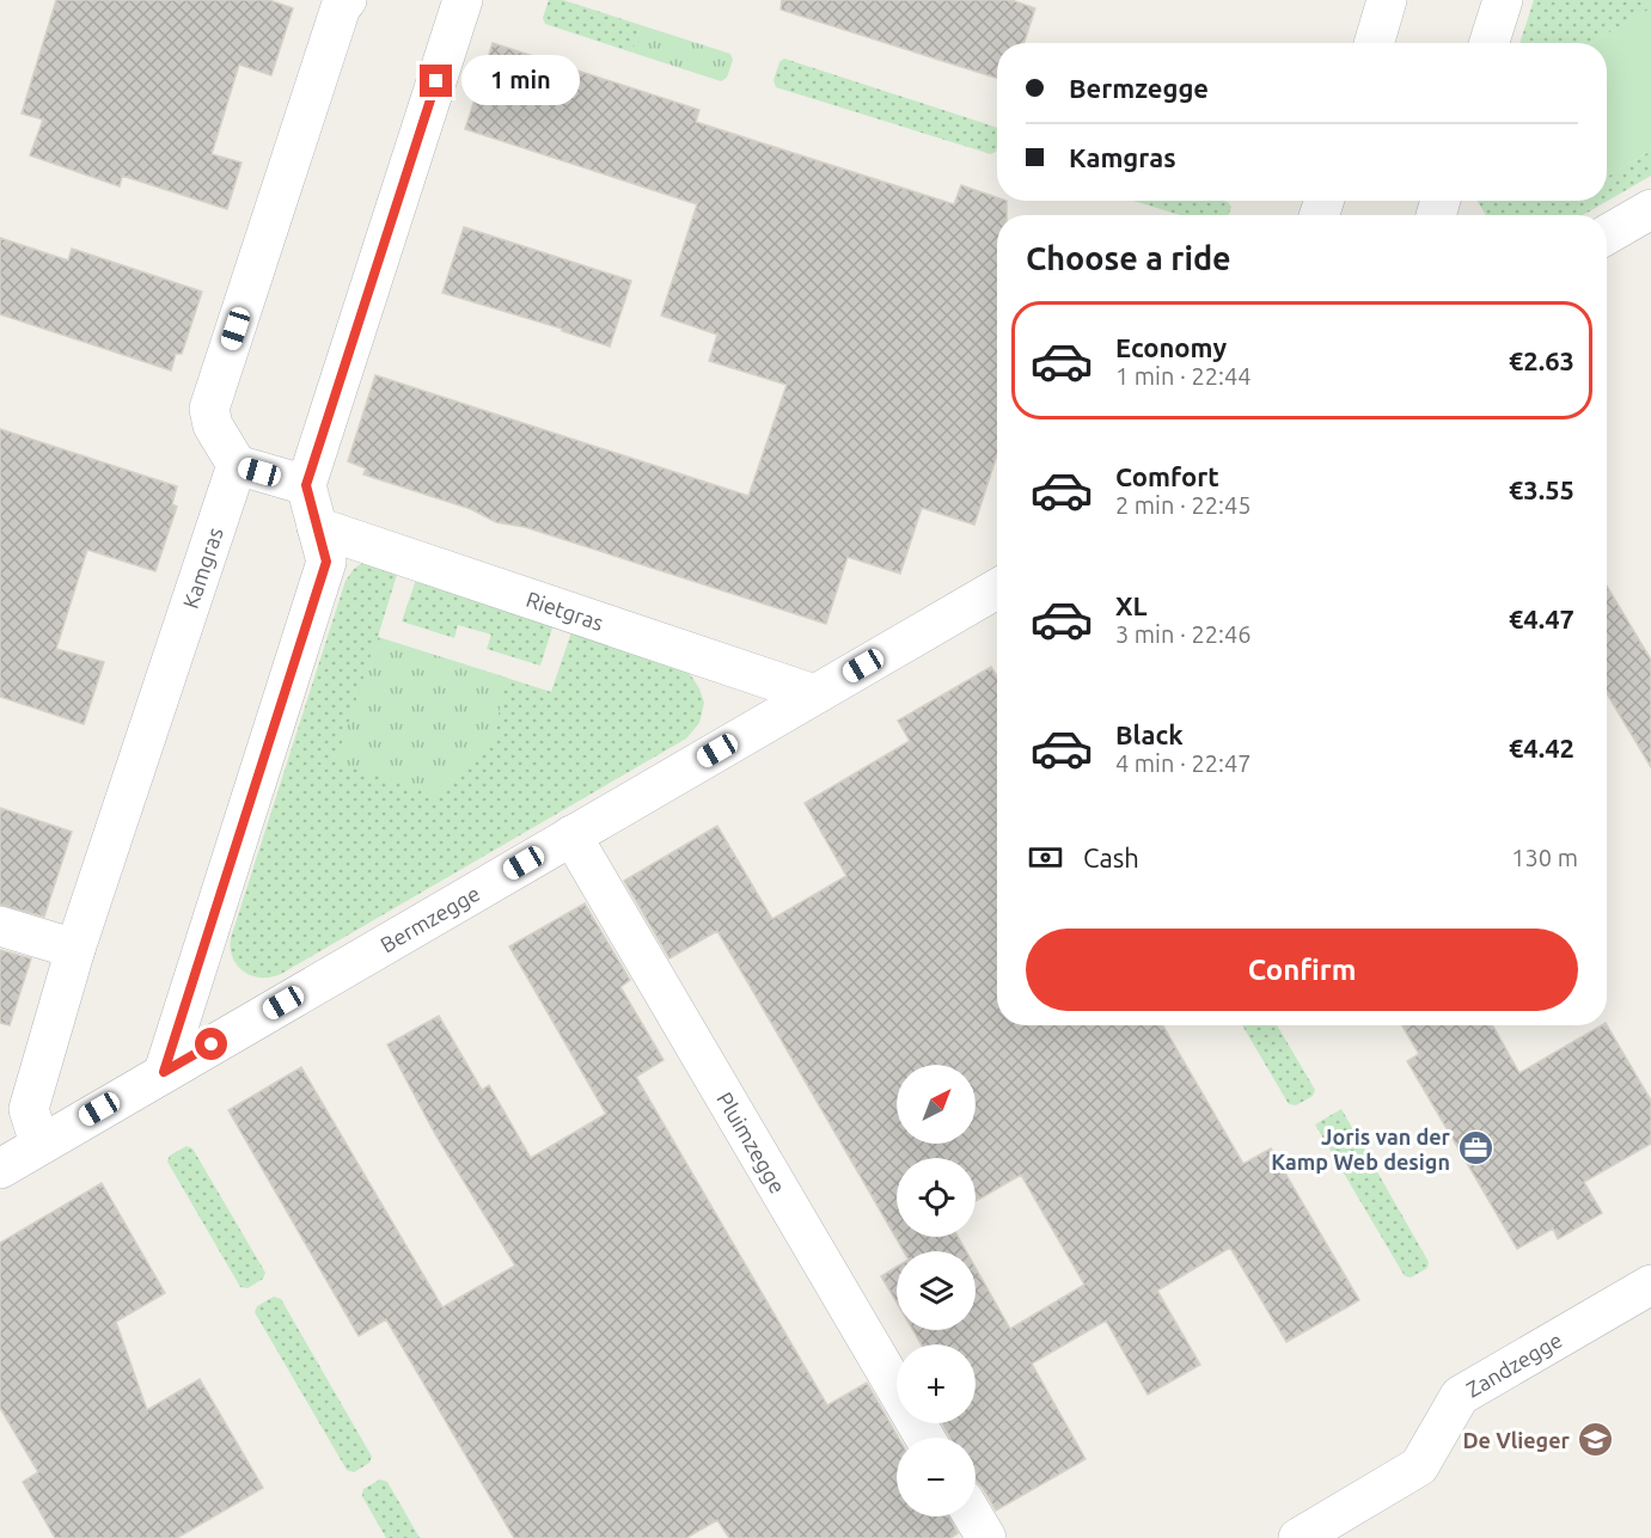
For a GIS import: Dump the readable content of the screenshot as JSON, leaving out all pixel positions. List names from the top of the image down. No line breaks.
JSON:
{"streets":{"street":["Kamgras","Rietgras","Bermzegge","Pluimzegge","Zandzegge"]},"crossings":[["Kamgras","Bermzegge"],["Rietgras","Bermzegge"],["Bermzegge","Pluimzegge"]],"places":{"office":["Joris van der Kamp Web design"],"school or university":["De Vlieger"]},"north":"top right","page":{"banner":["Bermzegge","Kamgras"],"bubble":"1 min","heading":"Choose a ride","list":[{"name":"Economy","note":"1 min · 22:44","value":"€2.63"},{"name":"Comfort","note":"2 min · 22:45","value":"€3.55"},{"name":"XL","note":"3 min · 22:46","value":"€4.47"},{"name":"Black","note":"4 min · 22:47","value":"€4.42"}],"pay":["Cash","130 m"],"buttons":"Confirm","map_buttons":["+","−"]}}
